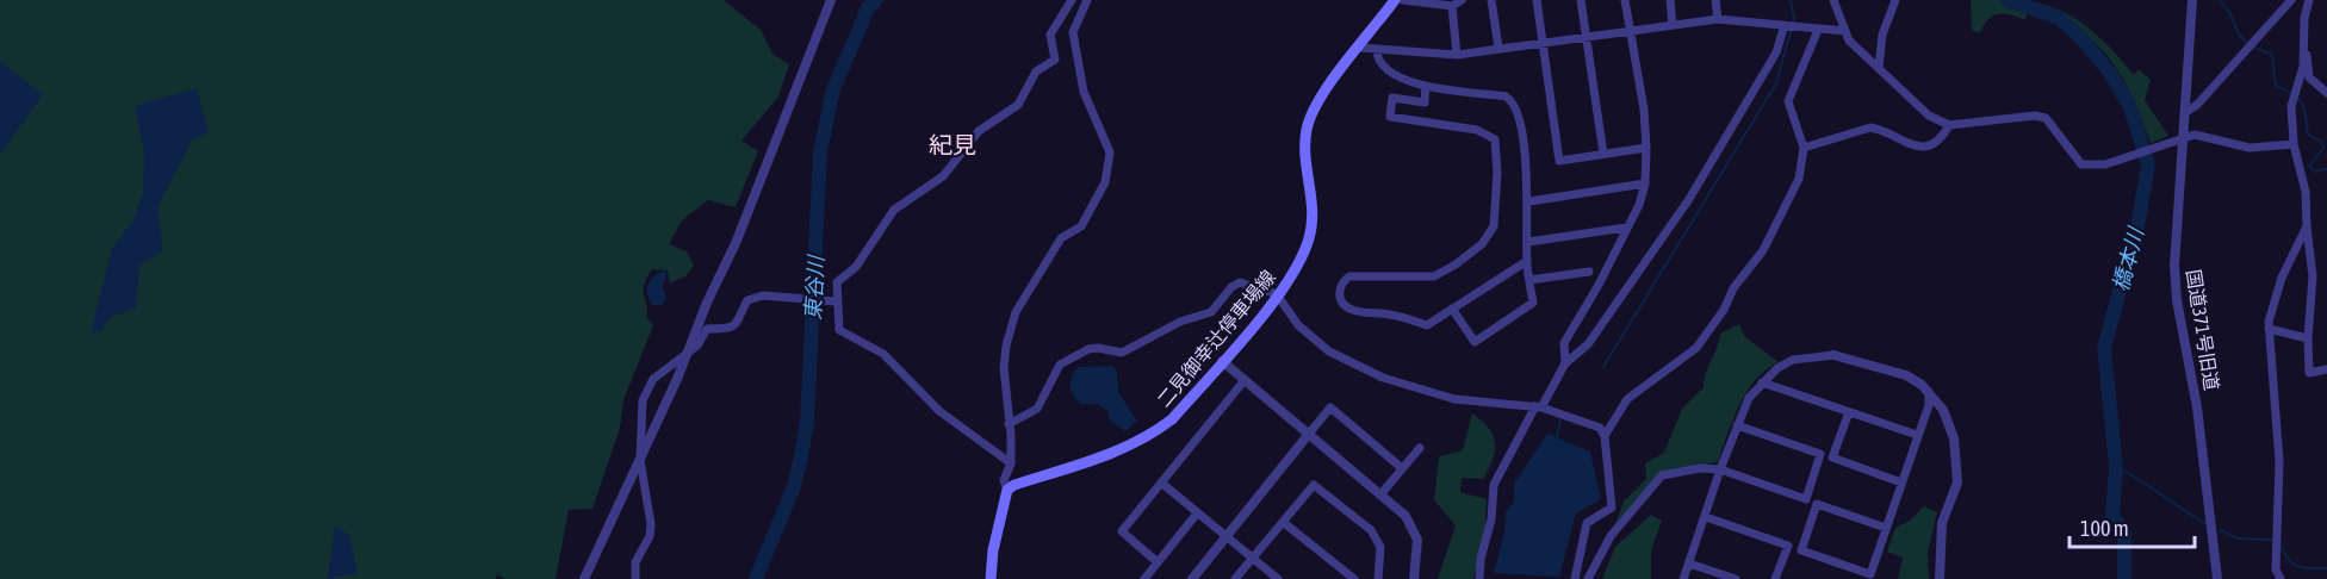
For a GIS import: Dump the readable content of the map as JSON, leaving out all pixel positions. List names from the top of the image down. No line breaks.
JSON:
{"streets":{"main road":["二見御幸辻停車場線"],"street":["国道371号旧道"]},"districts":["紀見"],"water":["橋本川","東谷川"],"scale_bar":"100 m"}
